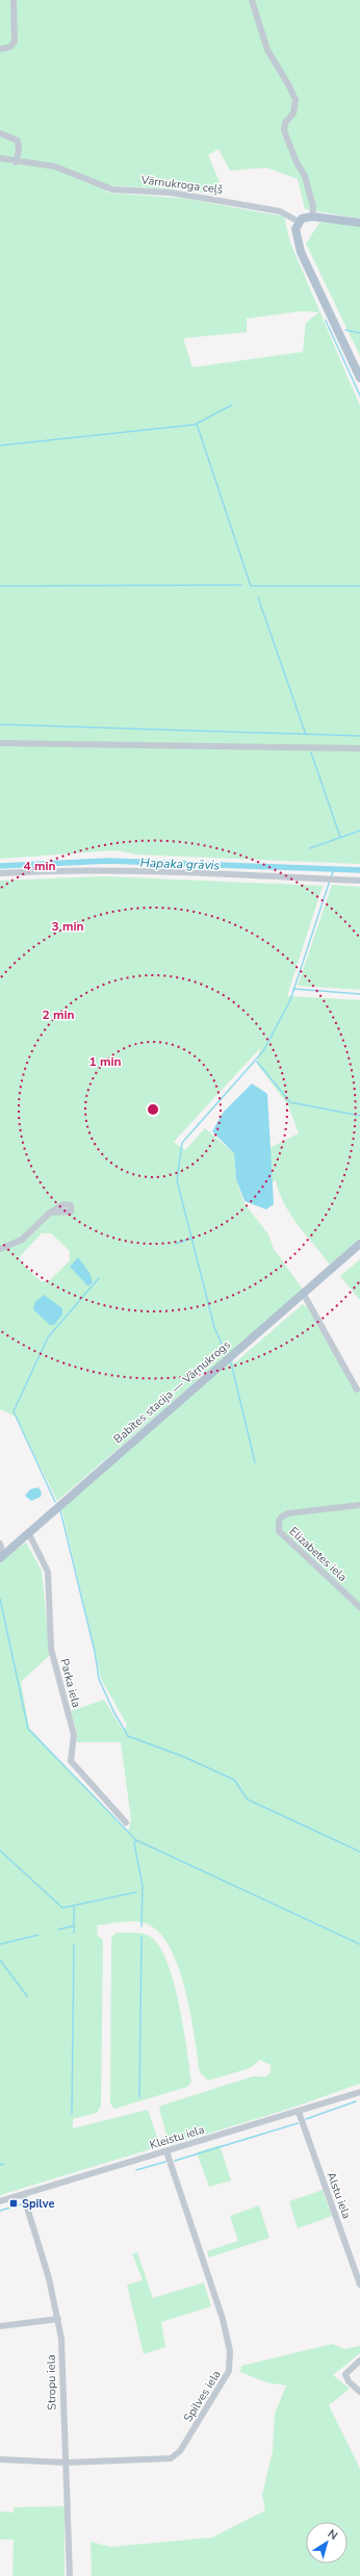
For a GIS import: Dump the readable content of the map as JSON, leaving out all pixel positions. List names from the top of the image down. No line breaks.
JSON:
{"streets":{"main road":["Babītes stacija — Vārnukrogs"],"street":["Vārnukroga ceļš","Elizabetes iela","Parka iela","Kleistu iela","Alstu iela","Stropu iela","Spilves iela"]},"crossings":[["Babītes stacija — Vārnukrogs","Parka iela"],["Kleistu iela","Alstu iela"],["Kleistu iela","Stropu iela"],["Kleistu iela","Spilves iela"],["Stropu iela","Spilves iela"]],"water":["Hapaka grāvis"],"places":{"transit":["Spilve"]},"north":"top right","rings":["4 min","3 min","2 min","1 min"]}
